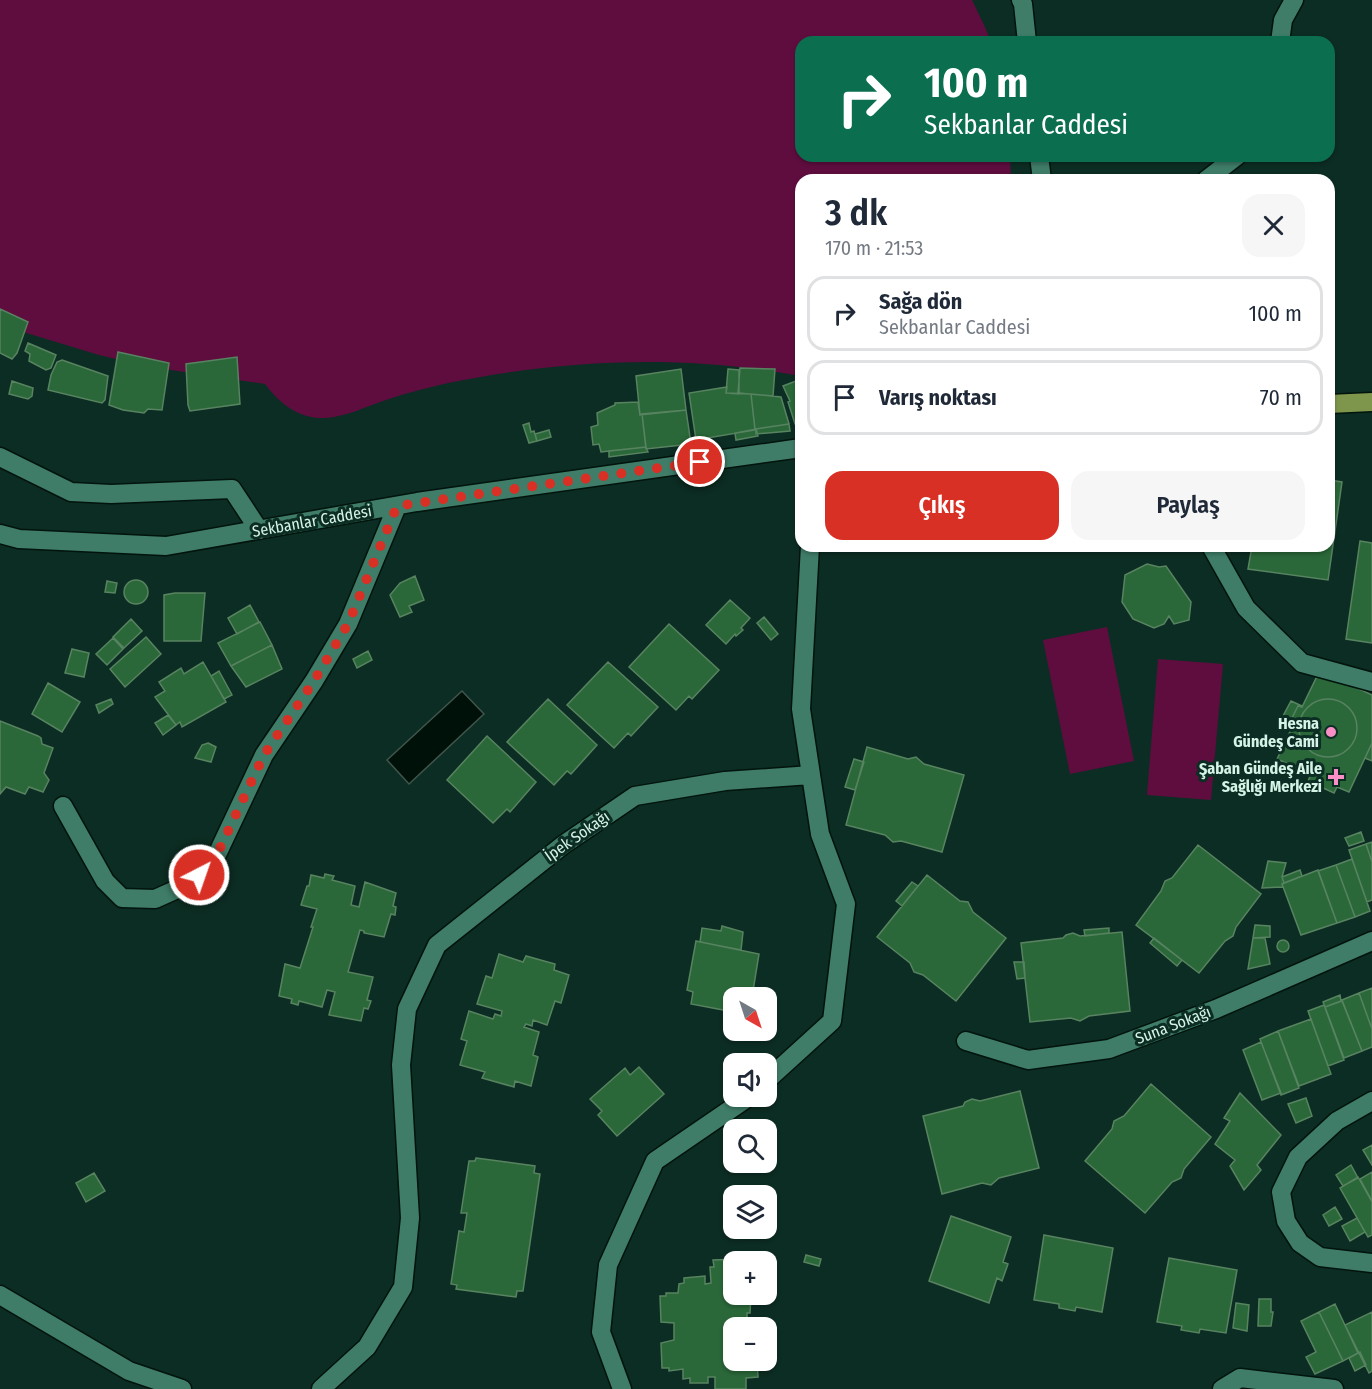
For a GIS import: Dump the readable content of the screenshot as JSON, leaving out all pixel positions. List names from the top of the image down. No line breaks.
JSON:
{"streets":{"street":["Sekbanlar Caddesi","İpek Sokağı","Suna Sokağı"]},"places":{"other":["Hesna Gündeş Cami"],"health":["Şaban Gündeş Aile Sağlığı Merkezi"]},"north":"bottom right","page":{"turn":["100 m","Sekbanlar Caddesi"],"heading":["3 dk","170 m · 21:53"],"list":[{"name":"Sağa dön","note":"Sekbanlar Caddesi","value":"100 m"},{"name":"Varış noktası","value":"70 m"}],"buttons":["Çıkış","Paylaş"],"map_buttons":["+","−"]}}
